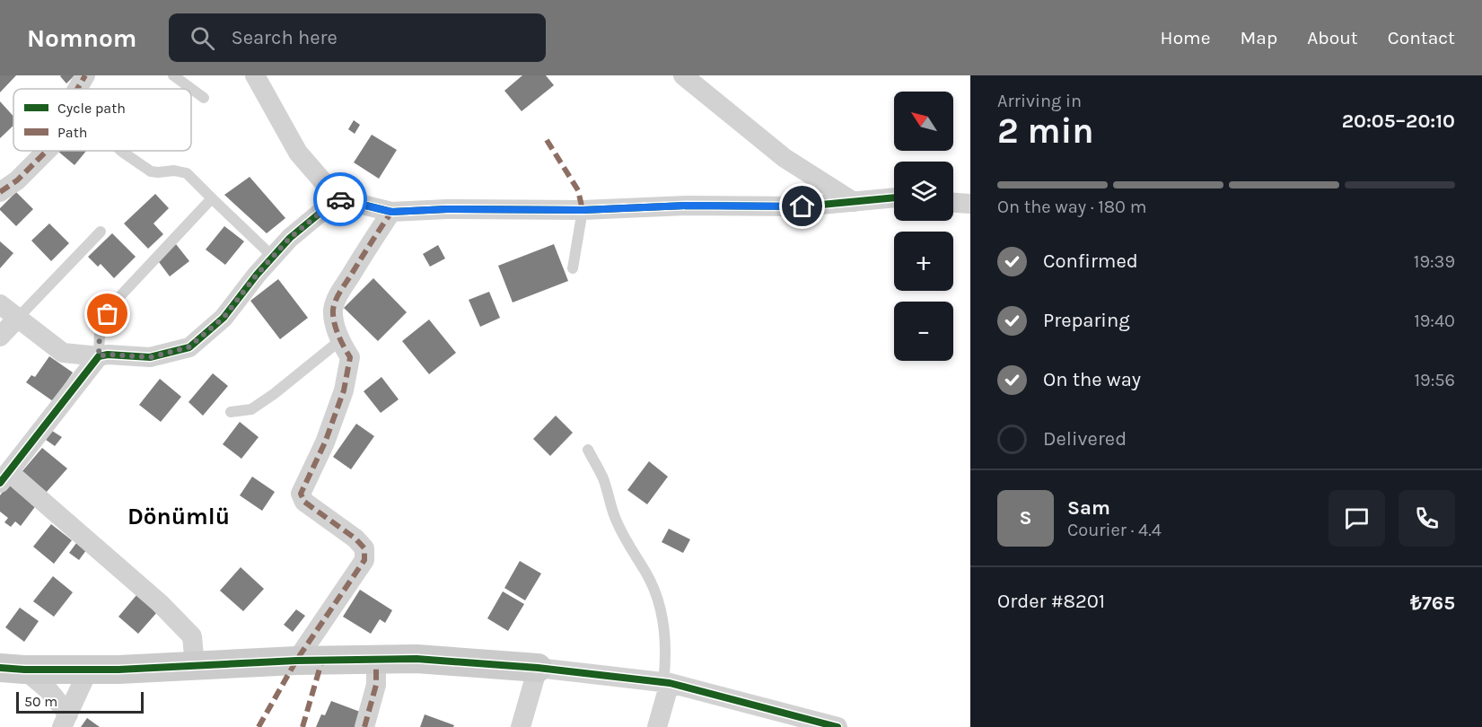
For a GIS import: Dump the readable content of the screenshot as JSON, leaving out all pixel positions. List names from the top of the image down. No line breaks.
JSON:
{"districts":["Dönümlü"],"legend":["Cycle path","Path"],"scale_bar":"50 m","north":"top left","page":{"header":"Nomnom","search":"Search here","nav":["Home","Map","About","Contact"],"heading":["2 min","Arriving in","20:05–20:10"],"panel":["Sam","Courier · 4.4","Order #8201","₺765"],"map_buttons":["+","−"],"bar":"On the way · 180 m","list":[["Confirmed","19:39"],["Preparing","19:40"],["On the way","19:56"],"Delivered"],"round":"S","scale":"50 m"}}
